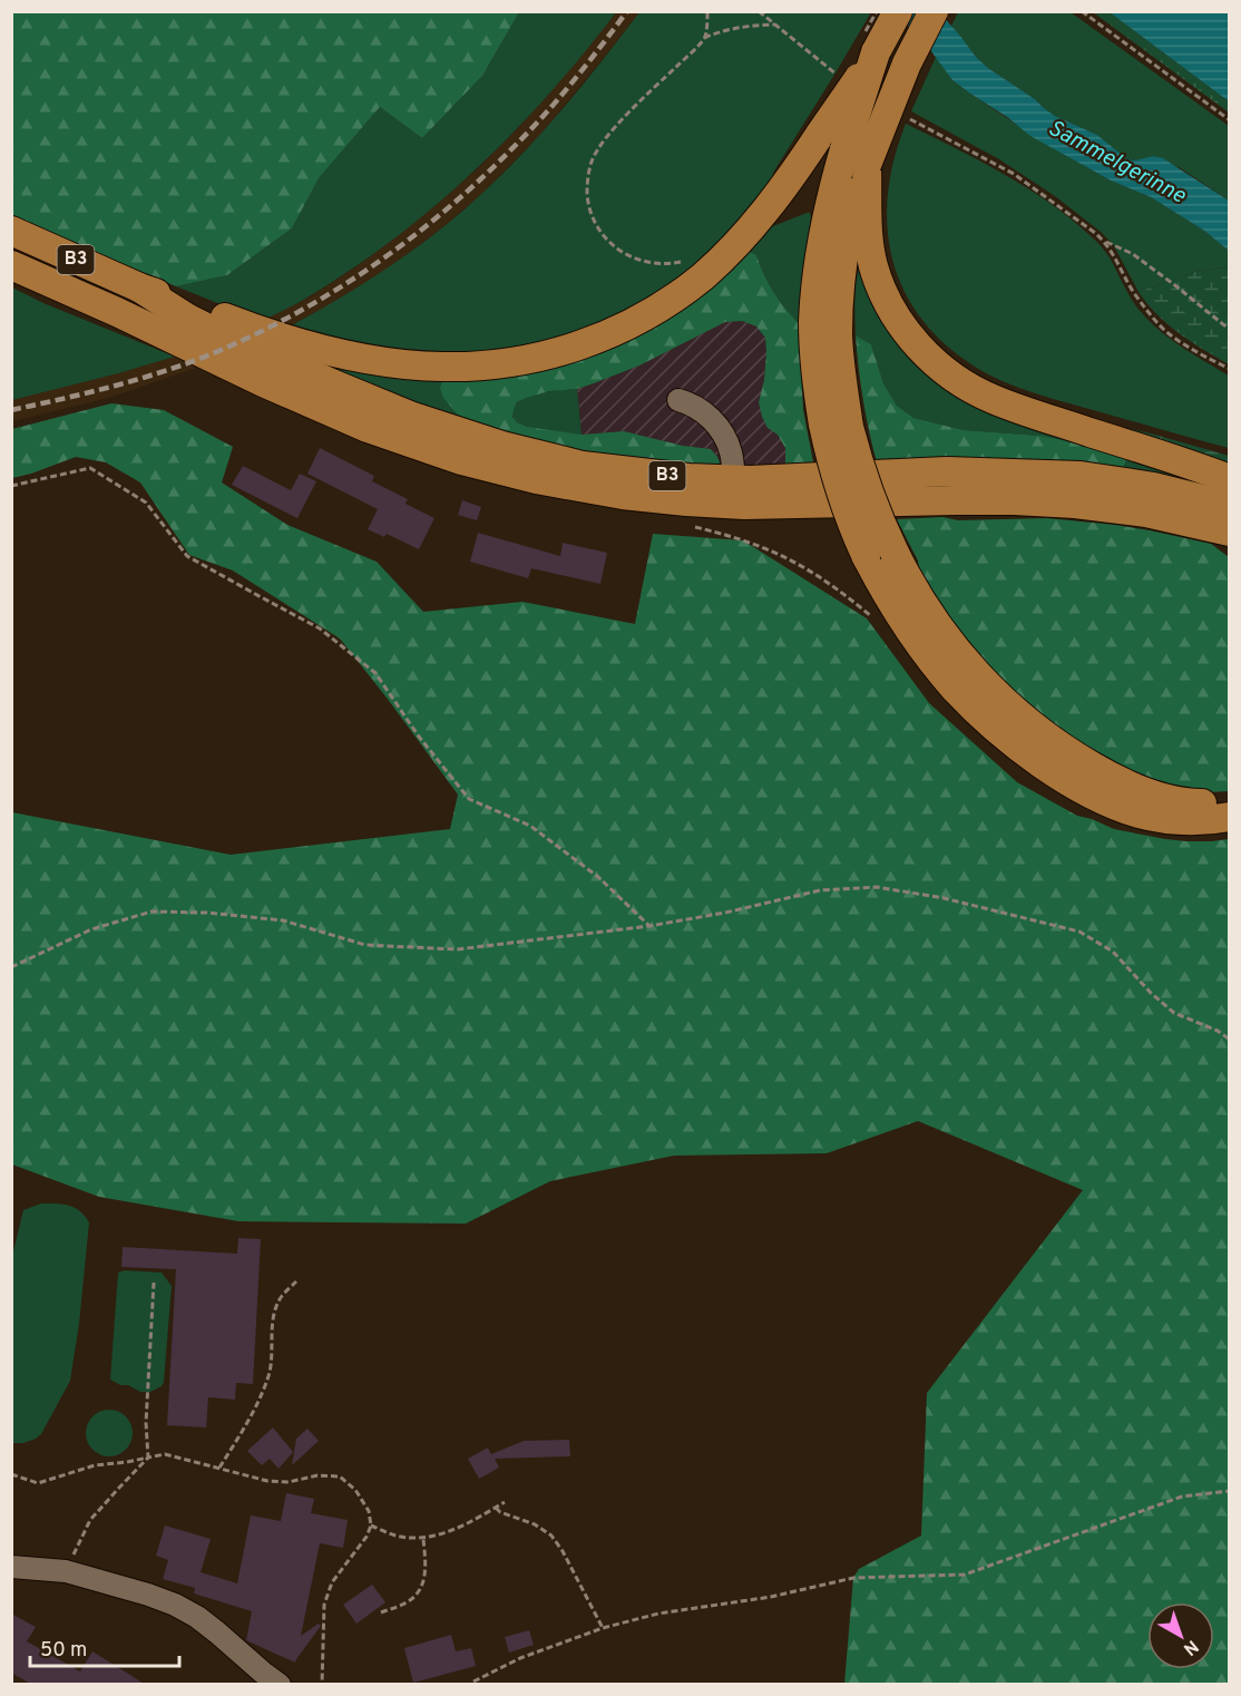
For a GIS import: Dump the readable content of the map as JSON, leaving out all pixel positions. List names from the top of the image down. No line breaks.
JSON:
{"streets":{"main road":["B3"]},"water":["Sammelgerinne"],"scale_bar":"50 m","north":"bottom right"}
